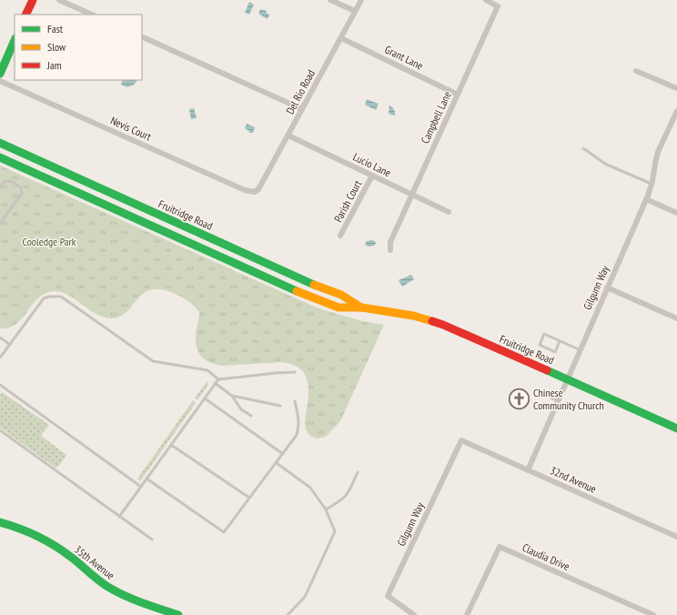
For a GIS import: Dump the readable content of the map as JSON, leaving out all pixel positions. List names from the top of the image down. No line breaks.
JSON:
{"streets":{"main road":["Fruitridge Road","35th Avenue"],"street":["Grant Lane","Del Rio Road","Campbell Lane","Nevis Court","Lucio Lane","Parish Court","Gilgunn Way","32nd Avenue","Claudia Drive"]},"crossings":[["Grant Lane","Del Rio Road"],["Grant Lane","Campbell Lane"],["Del Rio Road","Nevis Court"],["Del Rio Road","Lucio Lane"],["Campbell Lane","Lucio Lane"],["Lucio Lane","Parish Court"],["Fruitridge Road","Gilgunn Way"],["Gilgunn Way","32nd Avenue"]],"parks":["Cooledge Park"],"places":{"church":["Chinese Community Church"]},"legend":["Fast","Slow","Jam"]}
